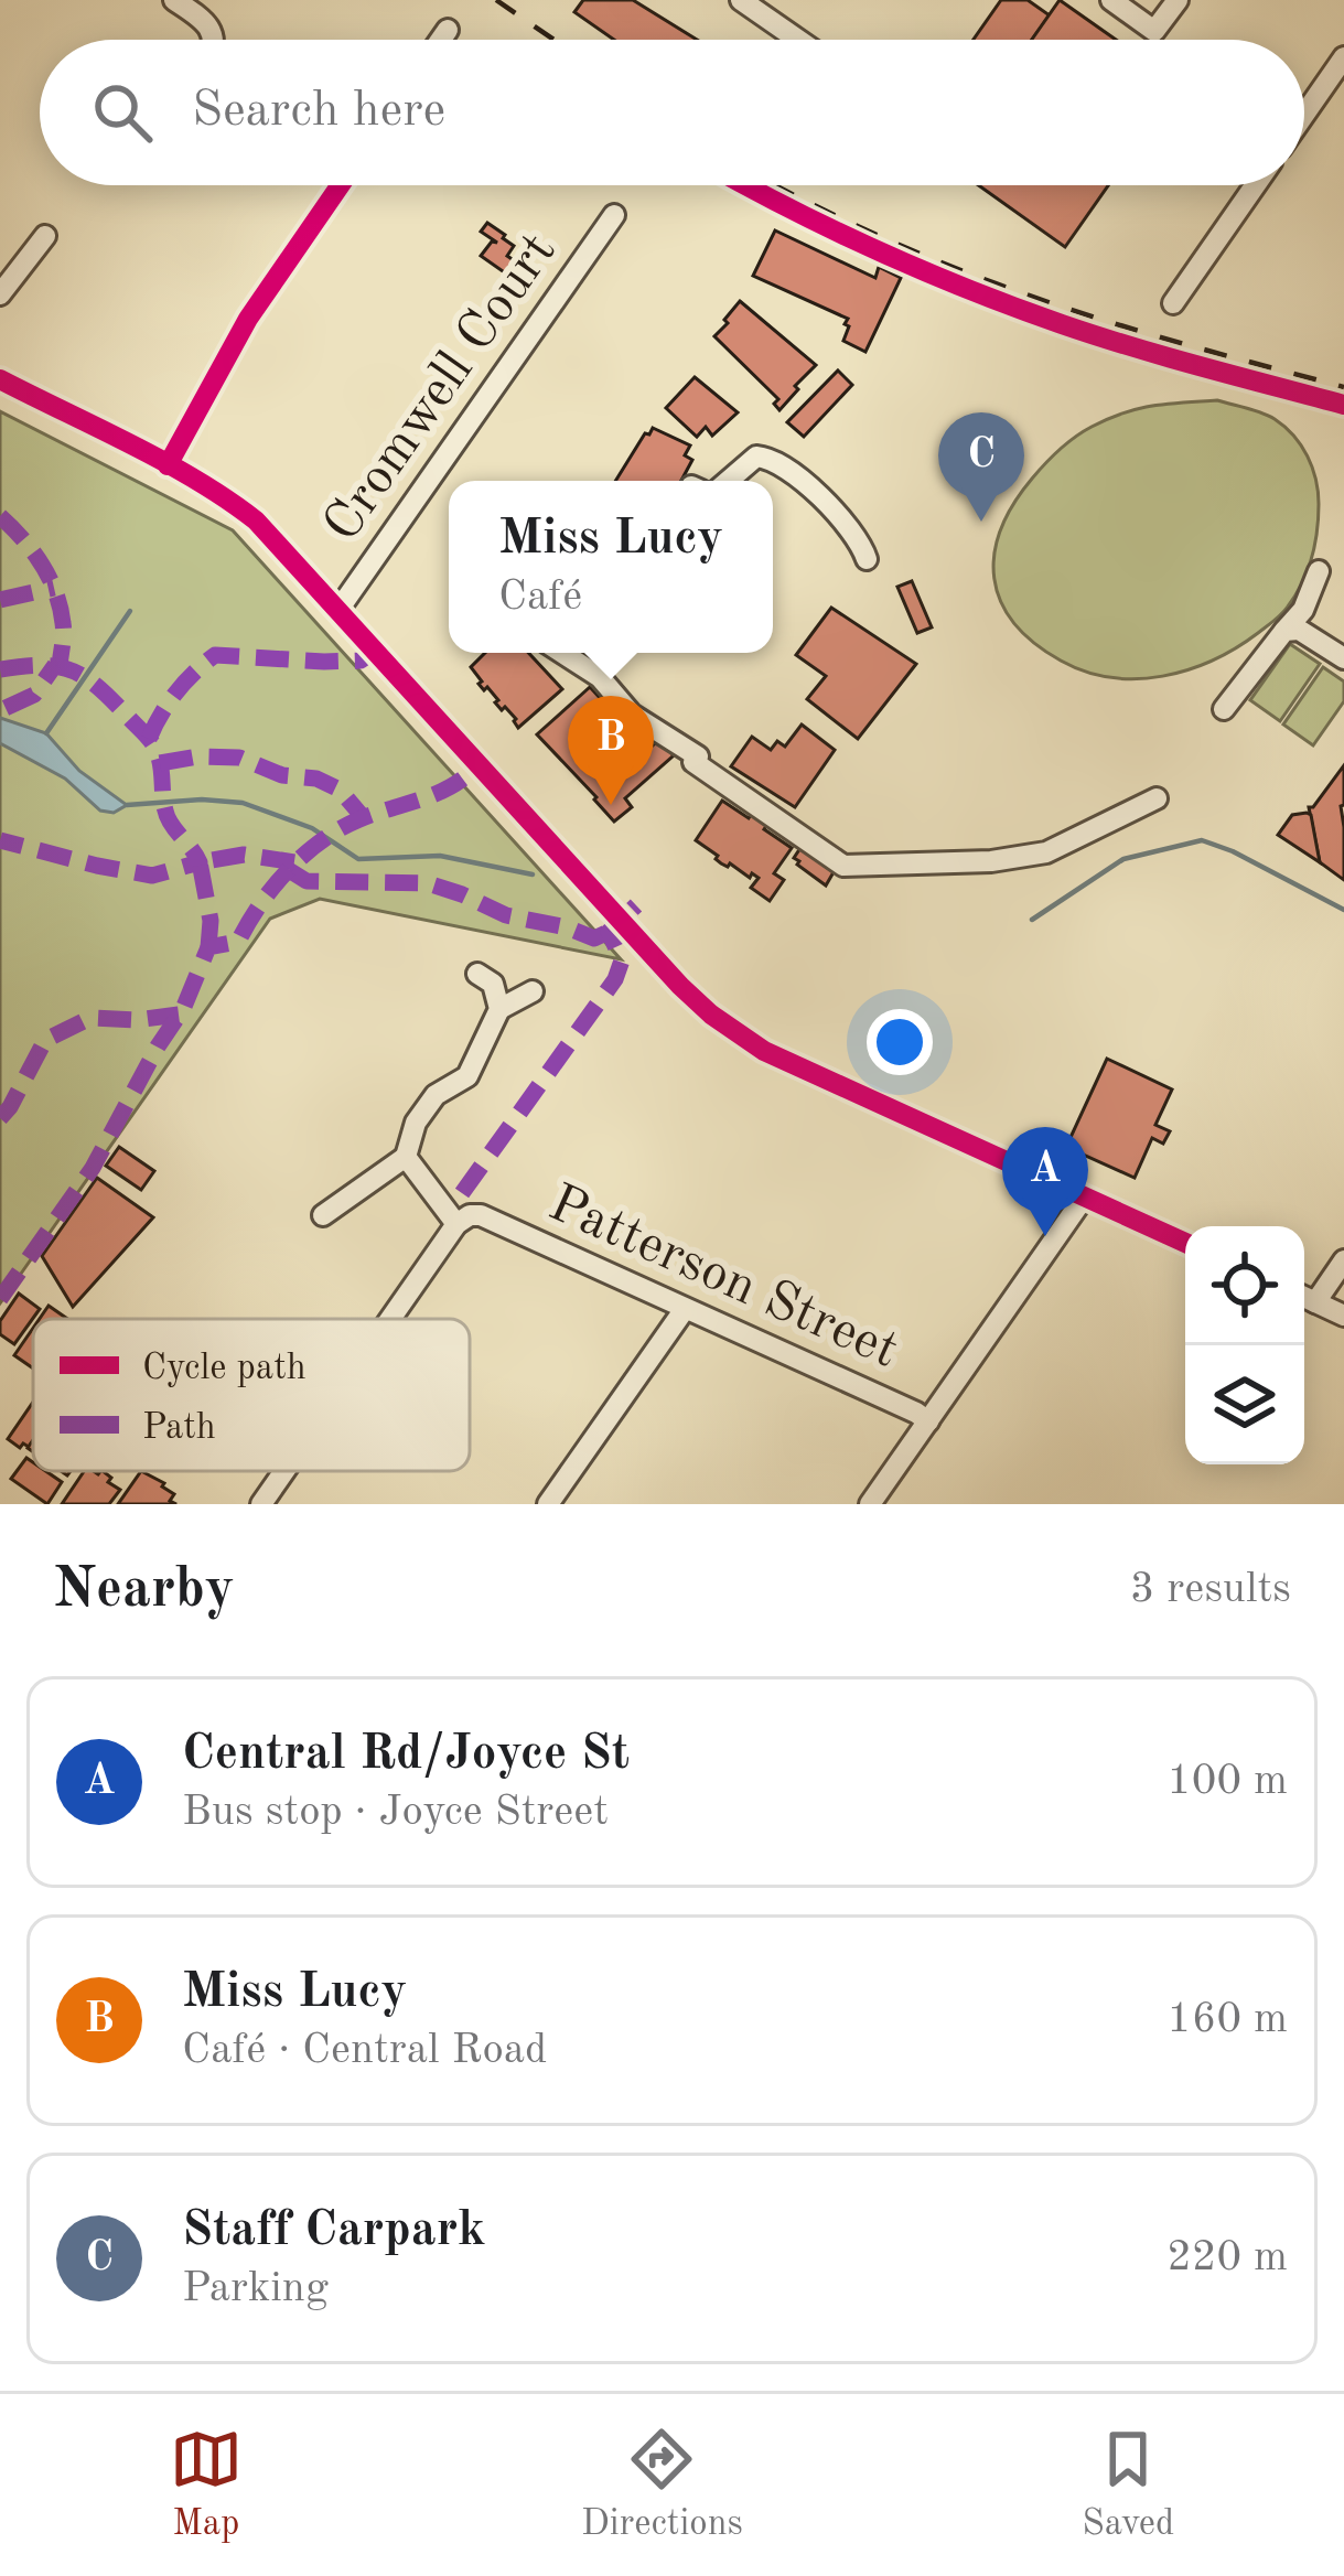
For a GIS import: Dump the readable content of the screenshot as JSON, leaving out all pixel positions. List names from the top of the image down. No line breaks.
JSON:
{"streets":{"street":["Cromwell Court","Patterson Street"]},"legend":["Cycle path","Path"],"page":{"search":"Search here","pins":["C","B","A"],"popup":["Miss Lucy","Café"],"heading":["Nearby","3 results"],"list":[{"mark":"A","name":"Central Rd/Joyce St","note":"Bus stop · Joyce Street","value":"100 m"},{"mark":"B","name":"Miss Lucy","note":"Café · Central Road","value":"160 m"},{"mark":"C","name":"Staff Carpark","note":"Parking","value":"220 m"}],"nav":["Map","Directions","Saved"]}}
